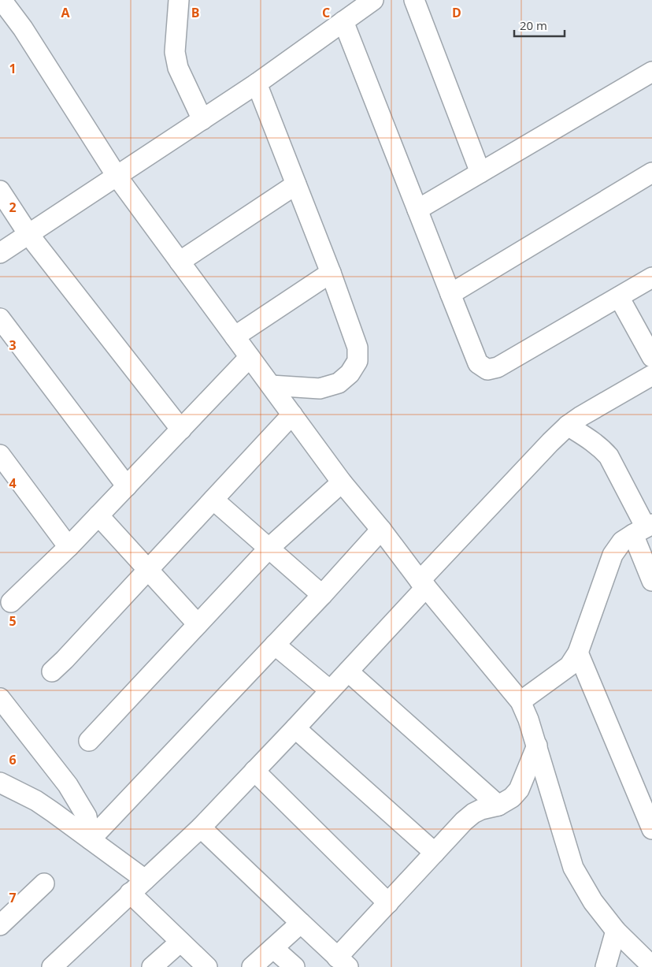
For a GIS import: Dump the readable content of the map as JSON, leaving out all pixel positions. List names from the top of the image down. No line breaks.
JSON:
{"scale_bar":"20 m","grid":{"columns":["A","B","C","D"],"rows":["1","2","3","4","5","6","7"]}}
